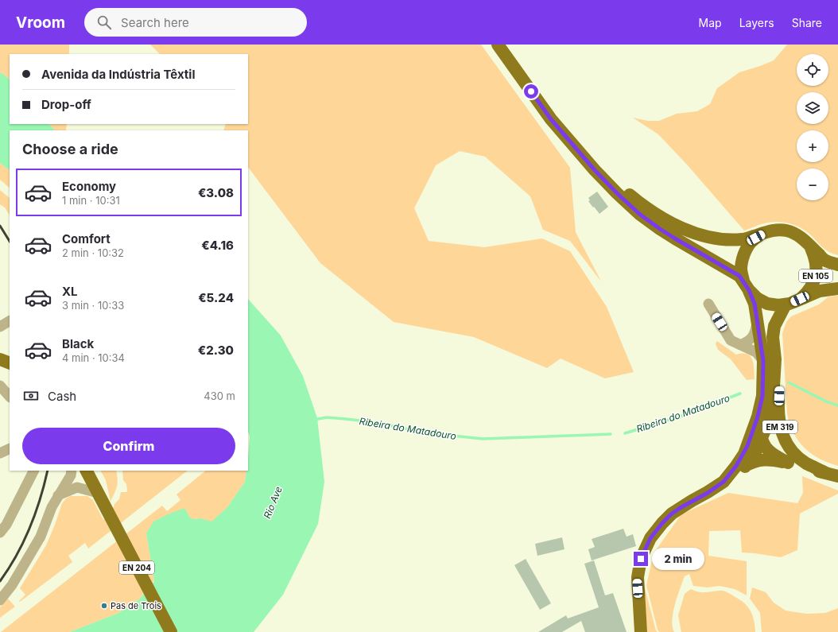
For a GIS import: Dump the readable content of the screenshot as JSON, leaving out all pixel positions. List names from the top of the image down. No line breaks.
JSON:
{"streets":{"main road":["EN 105","EM 319","EN 204"]},"water":["Ribeira do Matadouro","Rio Ave"],"places":["Pas de Trois"],"page":{"header":"Vroom","search":"Search here","nav":["Map","Layers","Share"],"map_buttons":["+","−"],"banner":["Avenida da Indústria Têxtil","Drop-off"],"heading":"Choose a ride","list":[{"name":"Economy","note":"1 min · 10:31","value":"€3.08"},{"name":"Comfort","note":"2 min · 10:32","value":"€4.16"},{"name":"XL","note":"3 min · 10:33","value":"€5.24"},{"name":"Black","note":"4 min · 10:34","value":"€2.30"}],"pay":["Cash","430 m"],"buttons":"Confirm","bubble":"2 min"}}
